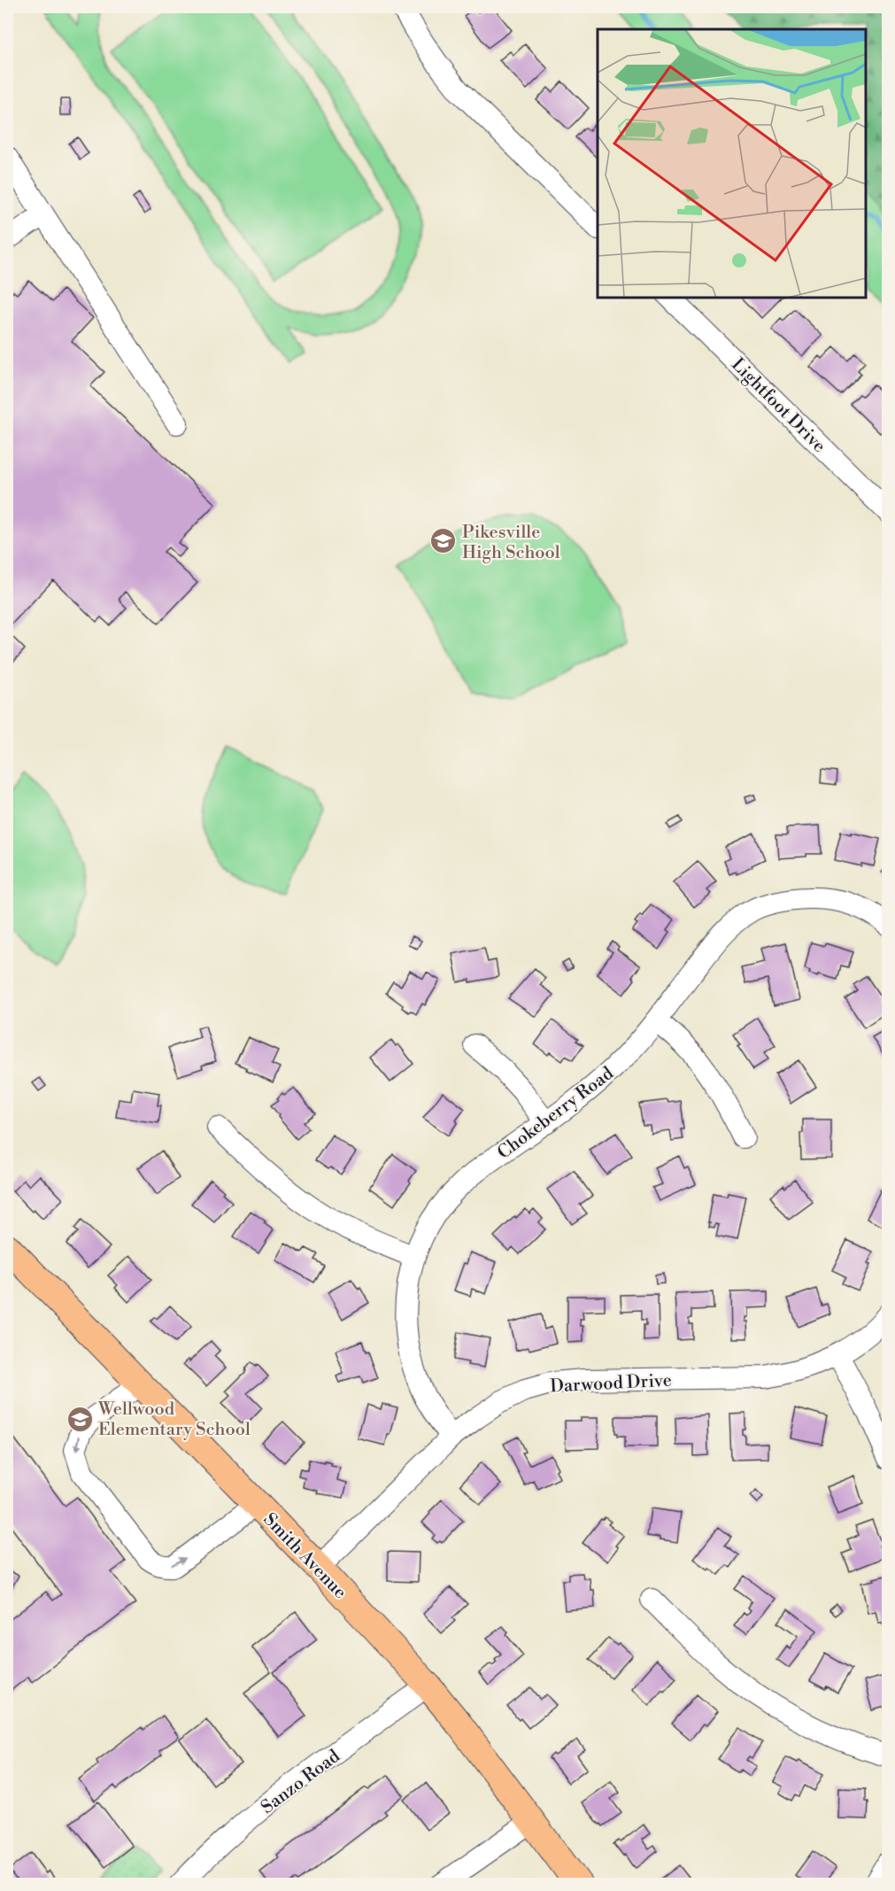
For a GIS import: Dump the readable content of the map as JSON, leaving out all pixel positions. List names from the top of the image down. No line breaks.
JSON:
{"streets":{"main road":["Smith Avenue"],"street":["Lightfoot Drive","Chokeberry Road","Darwood Drive","Sanzo Road"]},"crossings":[["Chokeberry Road","Darwood Drive"],["Darwood Drive","Smith Avenue"],["Smith Avenue","Sanzo Road"]],"places":{"school or university":["Pikesville High School","Wellwood Elementary School"]}}
